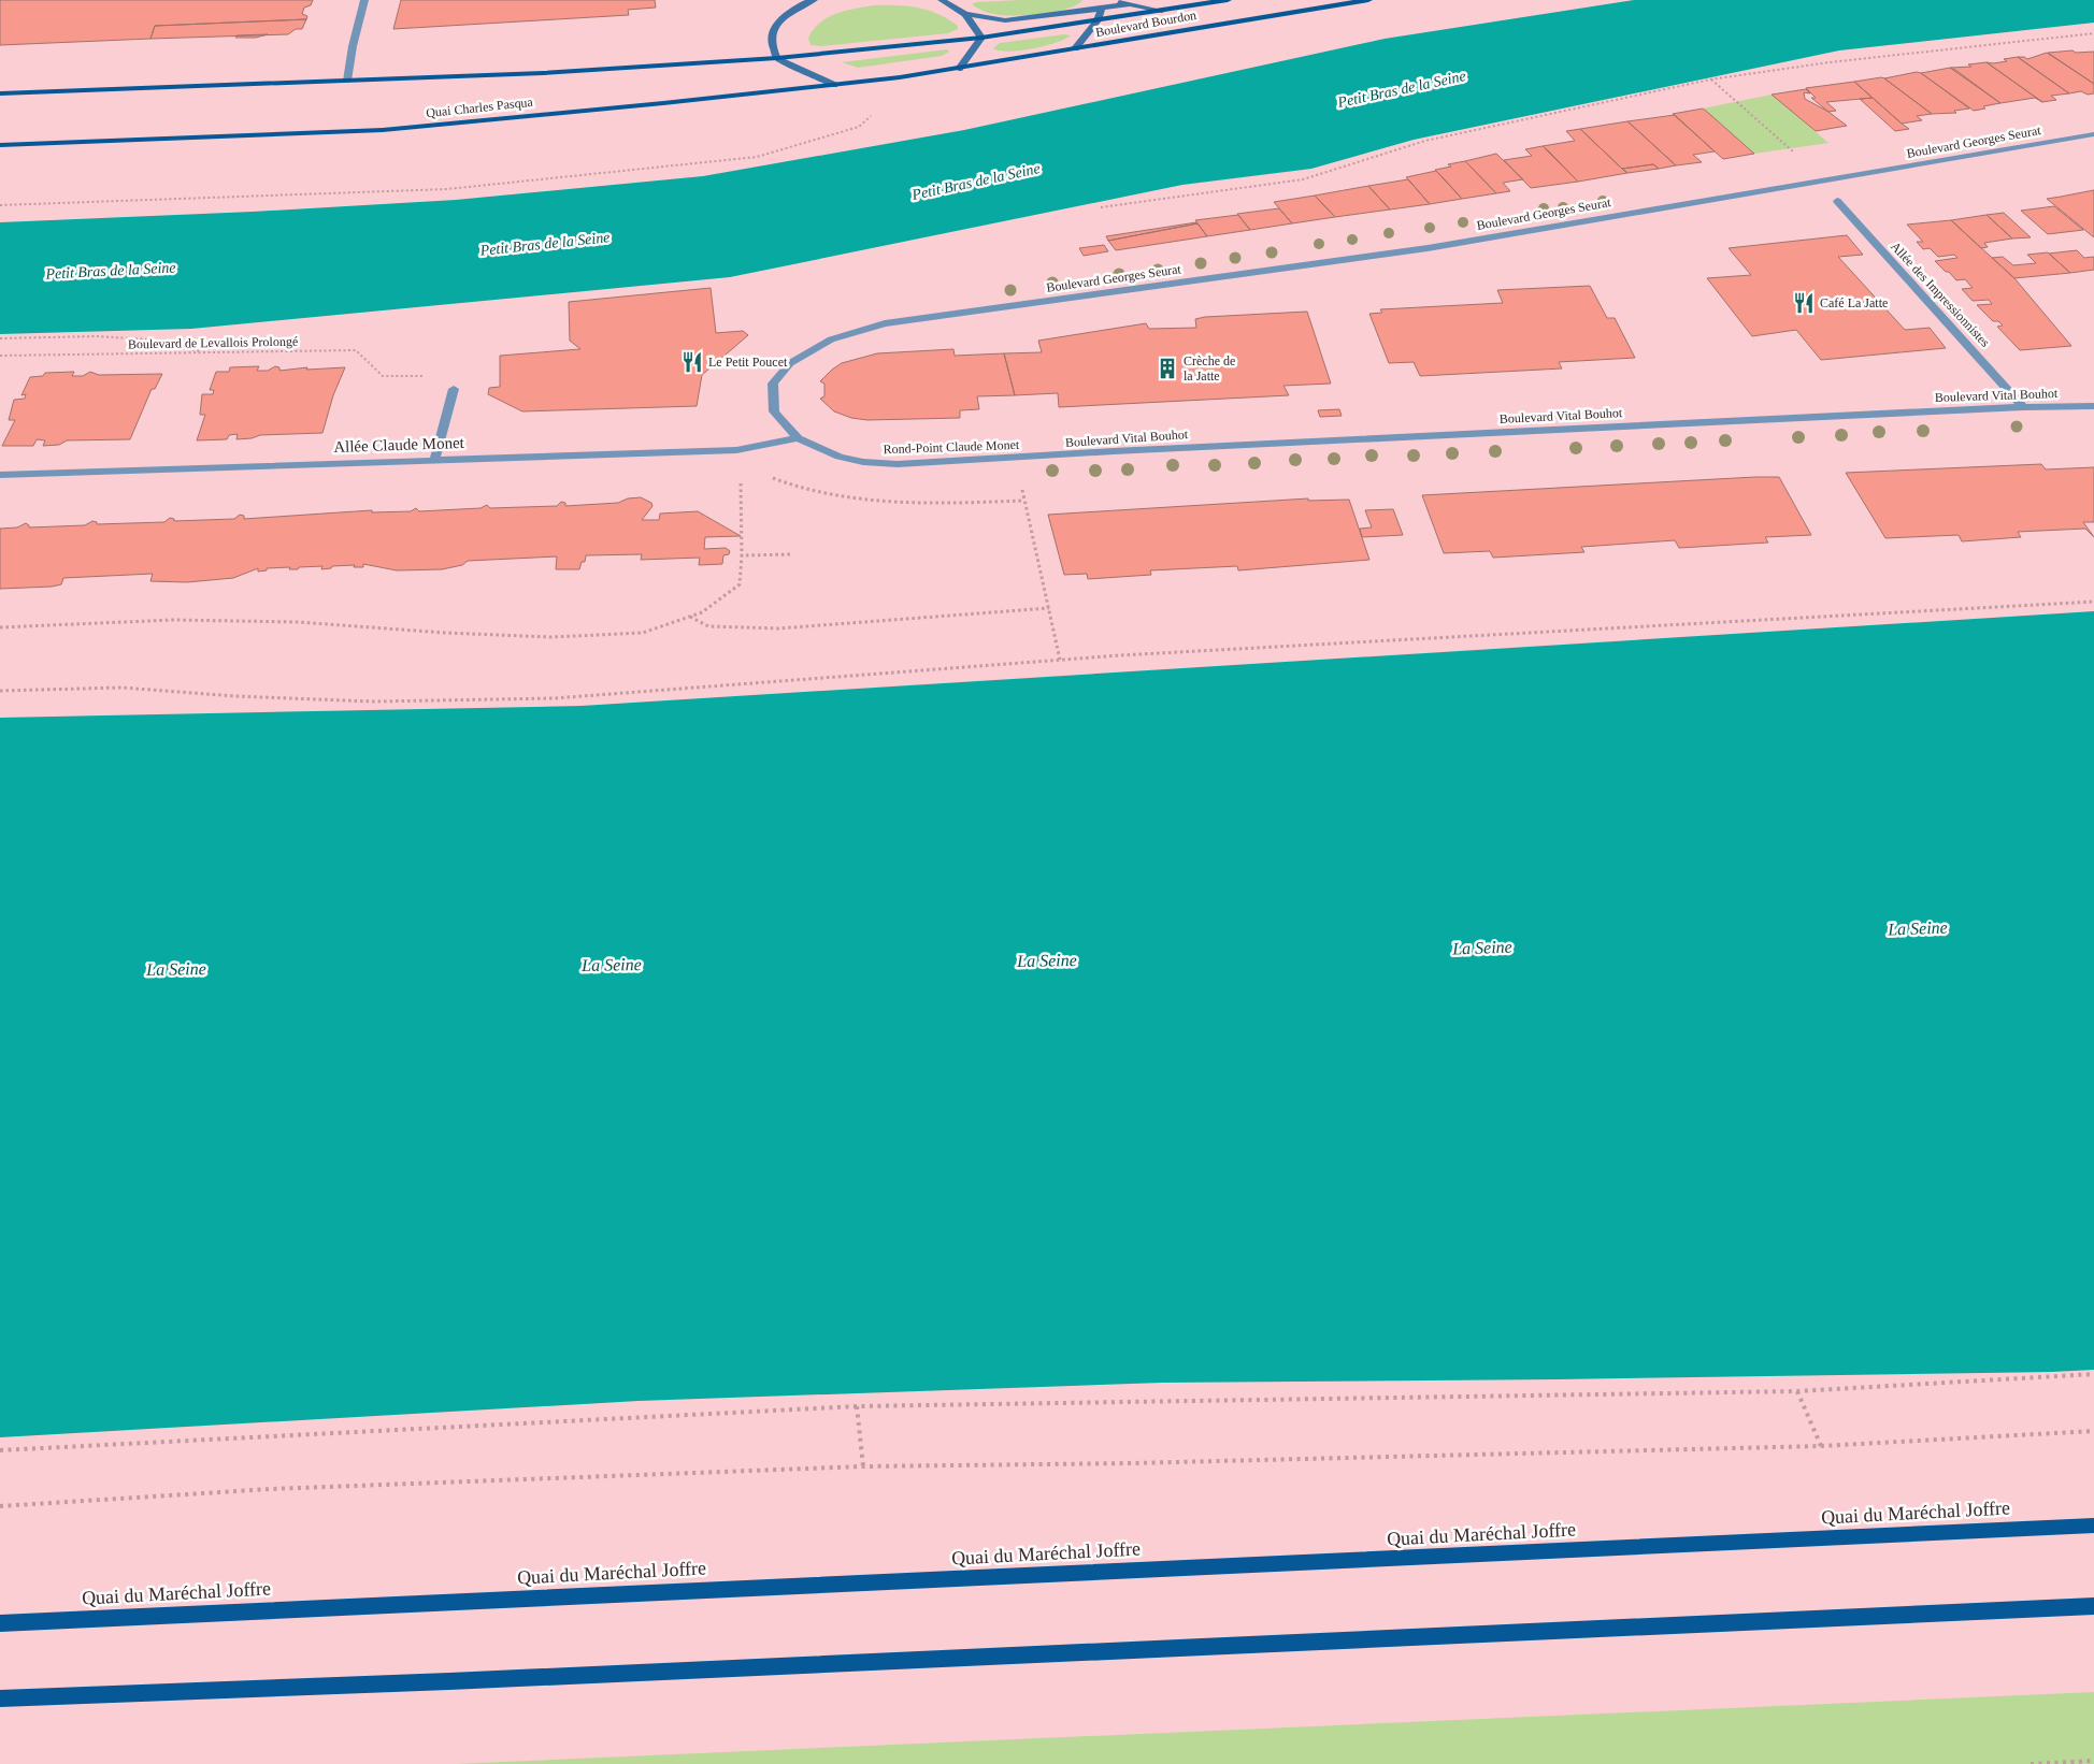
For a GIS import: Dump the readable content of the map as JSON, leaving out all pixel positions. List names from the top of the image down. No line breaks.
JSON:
{"streets":{"main road":["Boulevard Bourdon","Quai Charles Pasqua","Quai du Maréchal Joffre"],"street":["Boulevard Georges Seurat","Allée des Impressionnistes","Boulevard Vital Bouhot","Allée Claude Monet","Rond-Point Claude Monet"],"path":["Boulevard de Levallois Prolongé"]},"crossings":[["Boulevard Bourdon","Quai Charles Pasqua"],["Boulevard Georges Seurat","Rond-Point Claude Monet"],["Allée des Impressionnistes","Boulevard Vital Bouhot"],["Boulevard Vital Bouhot","Rond-Point Claude Monet"],["Allée Claude Monet","Rond-Point Claude Monet"]],"water":["Petit Bras de la Seine","La Seine"],"places":{"restaurant":["Café La Jatte","Le Petit Poucet"],"building":["Crèche de la Jatte"]}}
